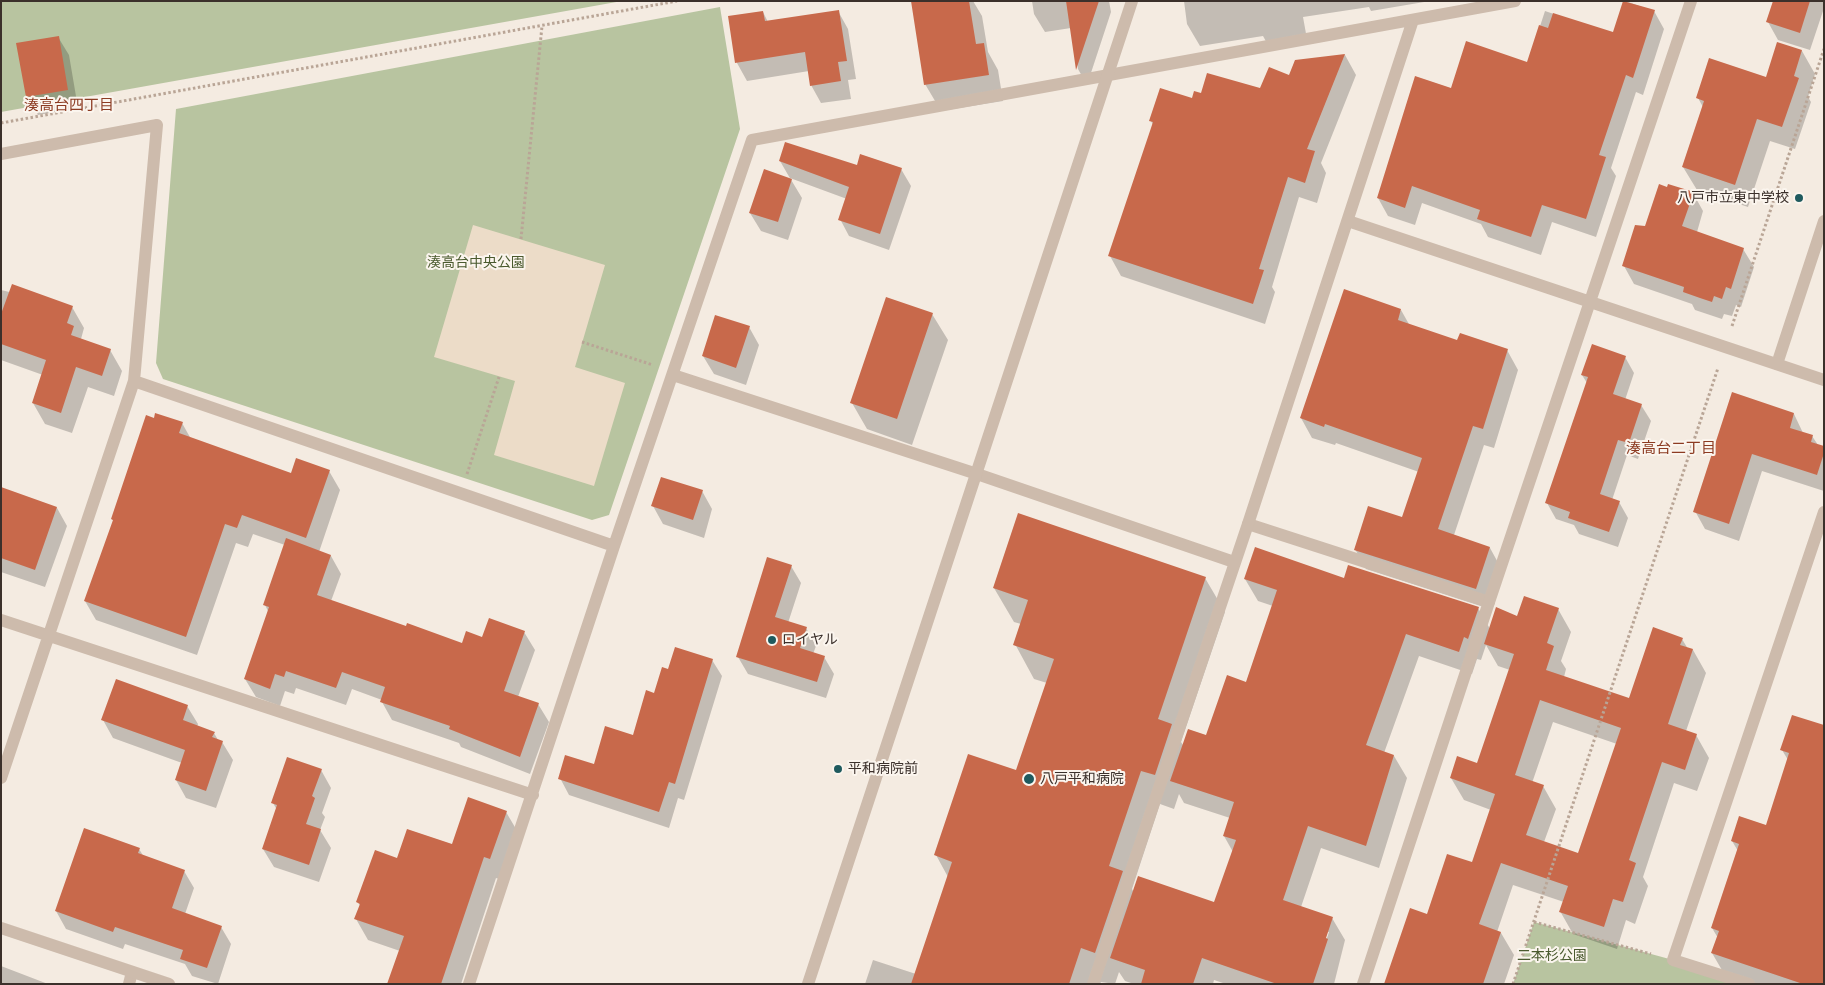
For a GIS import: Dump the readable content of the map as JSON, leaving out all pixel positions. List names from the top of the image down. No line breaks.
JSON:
{"districts":["湊高台四丁目","湊高台二丁目"],"parks":["湊高台中央公園","二本杉公園"],"places":["八戸市立東中学校","ロイヤル","平和病院前","八戸平和病院"]}
